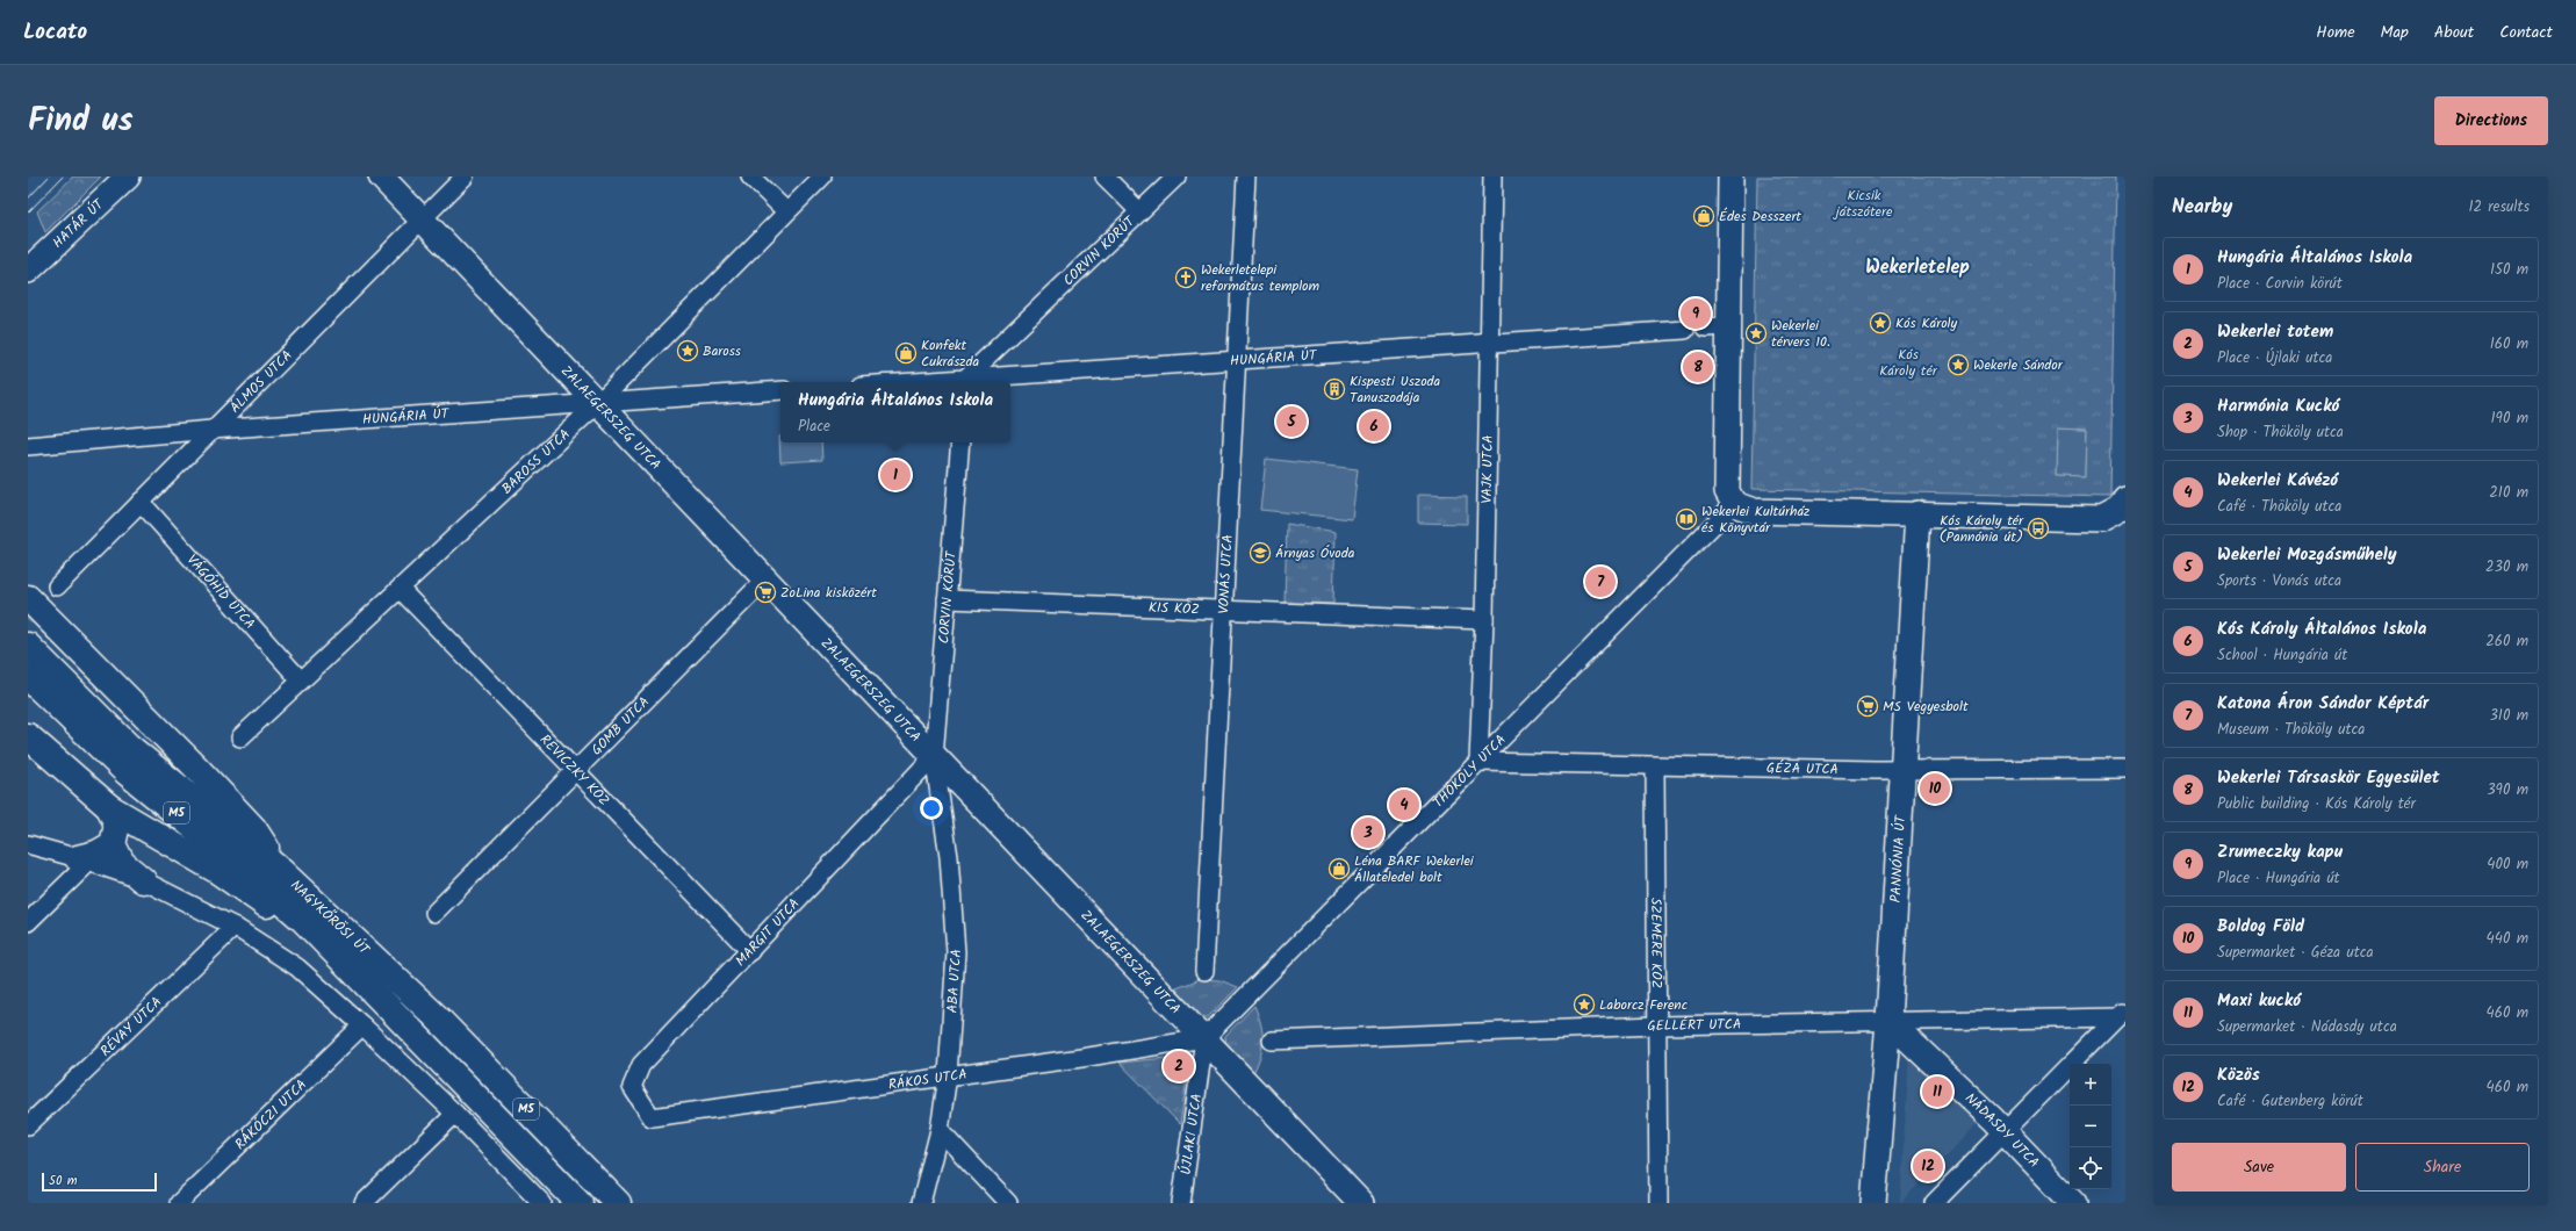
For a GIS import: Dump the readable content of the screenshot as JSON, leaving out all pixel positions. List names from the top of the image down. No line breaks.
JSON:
{"streets":{"main road":["M5","NAGYKŐRÖSI ÚT"],"street":["HATÁR ÚT","CORVIN KÖRÚT","HUNGÁRIA ÚT","ÁLMOS UTCA","ZALAEGERSZEG UTCA","BAROSS UTCA","VAJK UTCA","VONÁS UTCA","VÁGÓHÍD UTCA","KIS KÖZ","GOMB UTCA","GÉZA UTCA","REVICZKY KÖZ","THÖKÖLY UTCA","PANNÓNIA ÚT","MARGIT UTCA","SZEMERE KÖZ","ABA UTCA","RÉVAY UTCA","GELLÉRT UTCA","RÁKOS UTCA","RÁKÓCZI UTCA","NÁDASDY UTCA","ÚJLAKI UTCA"]},"crossings":[["CORVIN KÖRÚT","HUNGÁRIA ÚT"],["CORVIN KÖRÚT","ZALAEGERSZEG UTCA"],["CORVIN KÖRÚT","KIS KÖZ"],["CORVIN KÖRÚT","MARGIT UTCA"],["CORVIN KÖRÚT","ABA UTCA"],["HUNGÁRIA ÚT","ÁLMOS UTCA"],["HUNGÁRIA ÚT","ZALAEGERSZEG UTCA"],["HUNGÁRIA ÚT","BAROSS UTCA"],["HUNGÁRIA ÚT","VAJK UTCA"],["HUNGÁRIA ÚT","VONÁS UTCA"],["ÁLMOS UTCA","ZALAEGERSZEG UTCA"],["ÁLMOS UTCA","VÁGÓHÍD UTCA"],["ZALAEGERSZEG UTCA","BAROSS UTCA"],["ZALAEGERSZEG UTCA","GOMB UTCA"],["ZALAEGERSZEG UTCA","THÖKÖLY UTCA"],["ZALAEGERSZEG UTCA","MARGIT UTCA"],["ZALAEGERSZEG UTCA","ABA UTCA"],["ZALAEGERSZEG UTCA","RÁKOS UTCA"],["ZALAEGERSZEG UTCA","ÚJLAKI UTCA"],["BAROSS UTCA","VÁGÓHÍD UTCA"],["BAROSS UTCA","REVICZKY KÖZ"],["VAJK UTCA","KIS KÖZ"],["VAJK UTCA","GÉZA UTCA"],["VAJK UTCA","THÖKÖLY UTCA"],["VONÁS UTCA","KIS KÖZ"],["GOMB UTCA","REVICZKY KÖZ"],["GÉZA UTCA","THÖKÖLY UTCA"],["GÉZA UTCA","PANNÓNIA ÚT"],["GÉZA UTCA","SZEMERE KÖZ"],["REVICZKY KÖZ","MARGIT UTCA"],["THÖKÖLY UTCA","RÁKOS UTCA"],["THÖKÖLY UTCA","ÚJLAKI UTCA"],["PANNÓNIA ÚT","GELLÉRT UTCA"],["PANNÓNIA ÚT","NÁDASDY UTCA"],["MARGIT UTCA","ABA UTCA"],["MARGIT UTCA","RÁKOS UTCA"],["SZEMERE KÖZ","GELLÉRT UTCA"],["ABA UTCA","RÁKOS UTCA"],["GELLÉRT UTCA","NÁDASDY UTCA"],["RÁKOS UTCA","ÚJLAKI UTCA"]],"districts":["Wekerletelep"],"parks":["Kicsik játszótere","Kós Károly tér"],"places":{"shop":["Édes Desszert","Konfekt Cukrászda","Léna BARF Wekerlei Állateledel bolt"],"church":["Wekerletelepi református templom"],"place":["Kós Károly","Wekerlei térvers 10.","Baross","Wekerle Sándor","Laborcz Ferenc"],"building":["Kispesti Uszoda Tanuszodája"],"library":["Wekerlei Kultúrház és Könyvtár"],"bus stop":["Kós Károly tér (Pannónia út)"],"school or university":["Árnyas Óvoda"],"supermarket":["ZoLina kisközért","MS Vegyesbolt"]},"scale_bar":"50 m","page":{"header":"Locato","nav":["Home","Map","About","Contact"],"title":"Find us","buttons":["Directions",["Save","Share"]],"heading":["Nearby","12 results"],"list":[{"mark":"1","name":"Hungária Általános Iskola","note":"Place · Corvin körút","value":"150 m"},{"mark":"2","name":"Wekerlei totem","note":"Place · Újlaki utca","value":"160 m"},{"mark":"3","name":"Harmónia Kuckó","note":"Shop · Thököly utca","value":"190 m"},{"mark":"4","name":"Wekerlei Kávézó","note":"Café · Thököly utca","value":"210 m"},{"mark":"5","name":"Wekerlei Mozgásműhely","note":"Sports · Vonás utca","value":"230 m"},{"mark":"6","name":"Kós Károly Általános Iskola","note":"School · Hungária út","value":"260 m"},{"mark":"7","name":"Katona Áron Sándor Képtár","note":"Museum · Thököly utca","value":"310 m"},{"mark":"8","name":"Wekerlei Társaskör Egyesület","note":"Public building · Kós Károly tér","value":"390 m"},{"mark":"9","name":"Zrumeczky kapu","note":"Place · Hungária út","value":"400 m"},{"mark":"10","name":"Boldog Föld","note":"Supermarket · Géza utca","value":"440 m"},{"mark":"11","name":"Maxi kuckó","note":"Supermarket · Nádasdy utca","value":"460 m"},{"mark":"12","name":"Közös","note":"Café · Gutenberg körút","value":"460 m"}],"pins":["9","8","5","6","1","7","10","4","3","2","11","12"],"popup":["Hungária Általános Iskola","Place"],"map_buttons":["+","−"],"scale":"50 m"}}
